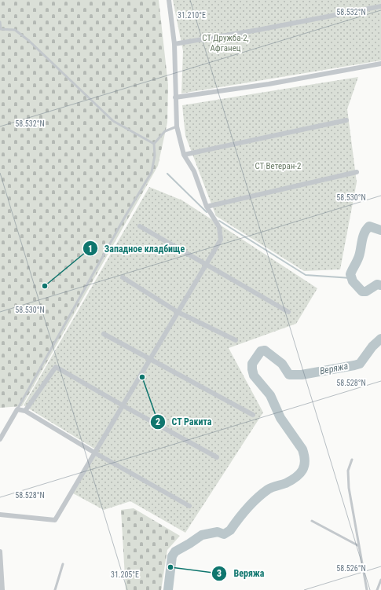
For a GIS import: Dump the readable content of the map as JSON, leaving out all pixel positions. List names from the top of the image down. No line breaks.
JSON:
{"water":["Веряжа"],"parks":["СТ Дружба-2, Афганец","СТ Ветеран-2"],"places":["Западное кладбище","СТ Ракита","Веряжа"],"coordinates":["58.532°N","31.210°E","58.530°N","58.528°N","58.526°N","31.205°E"]}
